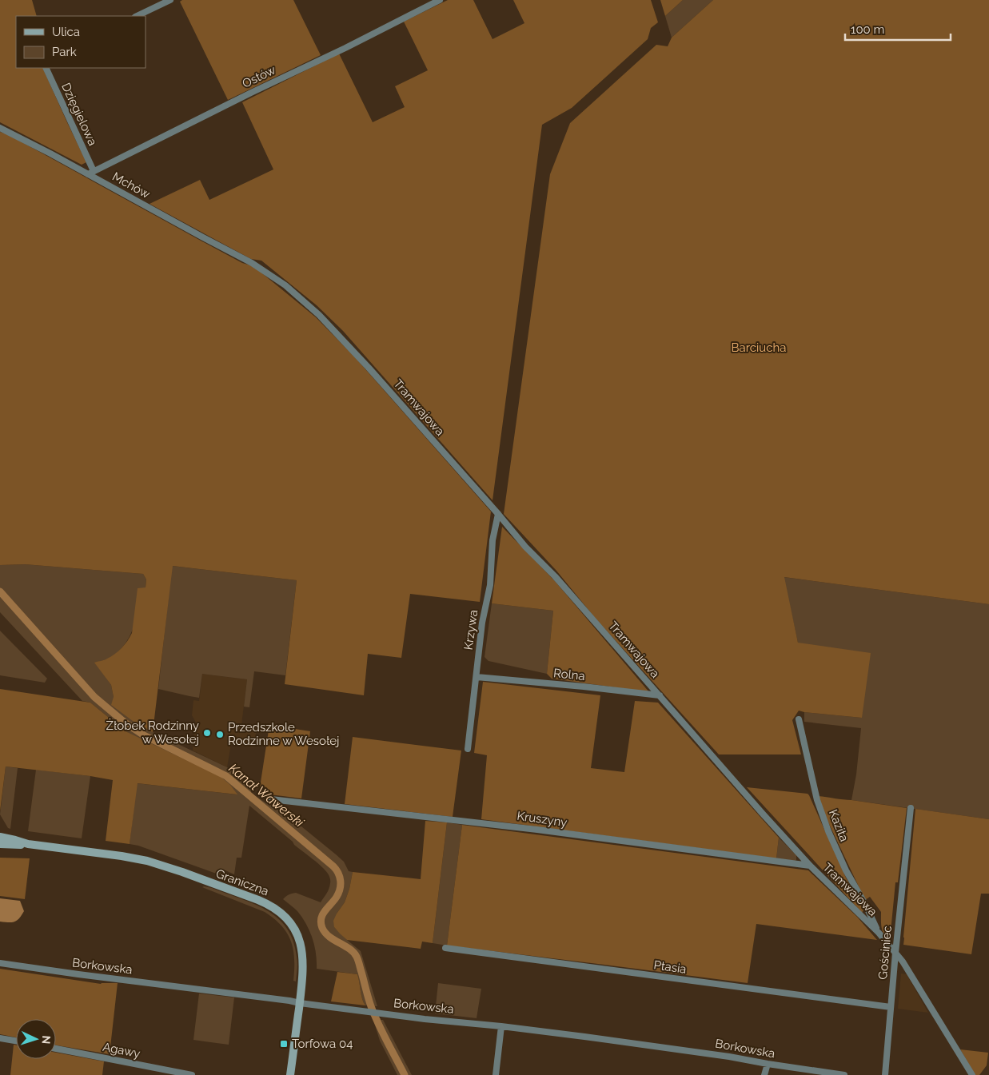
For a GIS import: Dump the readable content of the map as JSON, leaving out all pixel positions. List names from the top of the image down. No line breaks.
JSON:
{"streets":{"street":["Ostów","Dzięgielowa","Mchów","Tramwajowa","Krzywa","Rolna","Kruszyny","Kazita","Graniczna","Gościniec","Borkowska","Ptasia","Agawy"]},"crossings":[["Ostów","Dzięgielowa"],["Ostów","Mchów"],["Dzięgielowa","Mchów"],["Mchów","Tramwajowa"],["Tramwajowa","Krzywa"],["Tramwajowa","Rolna"],["Tramwajowa","Kruszyny"],["Tramwajowa","Kazita"],["Tramwajowa","Gościniec"],["Krzywa","Rolna"],["Graniczna","Borkowska"],["Gościniec","Ptasia"]],"water":["Kanał Wawerski"],"parks":["Barciucha"],"places":{"other":["Żłobek Rodzinny w Wesołej","Przedszkole Rodzinne w Wesołej"],"transit":["Torfowa 04"]},"legend":["Ulica","Park"],"scale_bar":"100 m","north":"right"}
